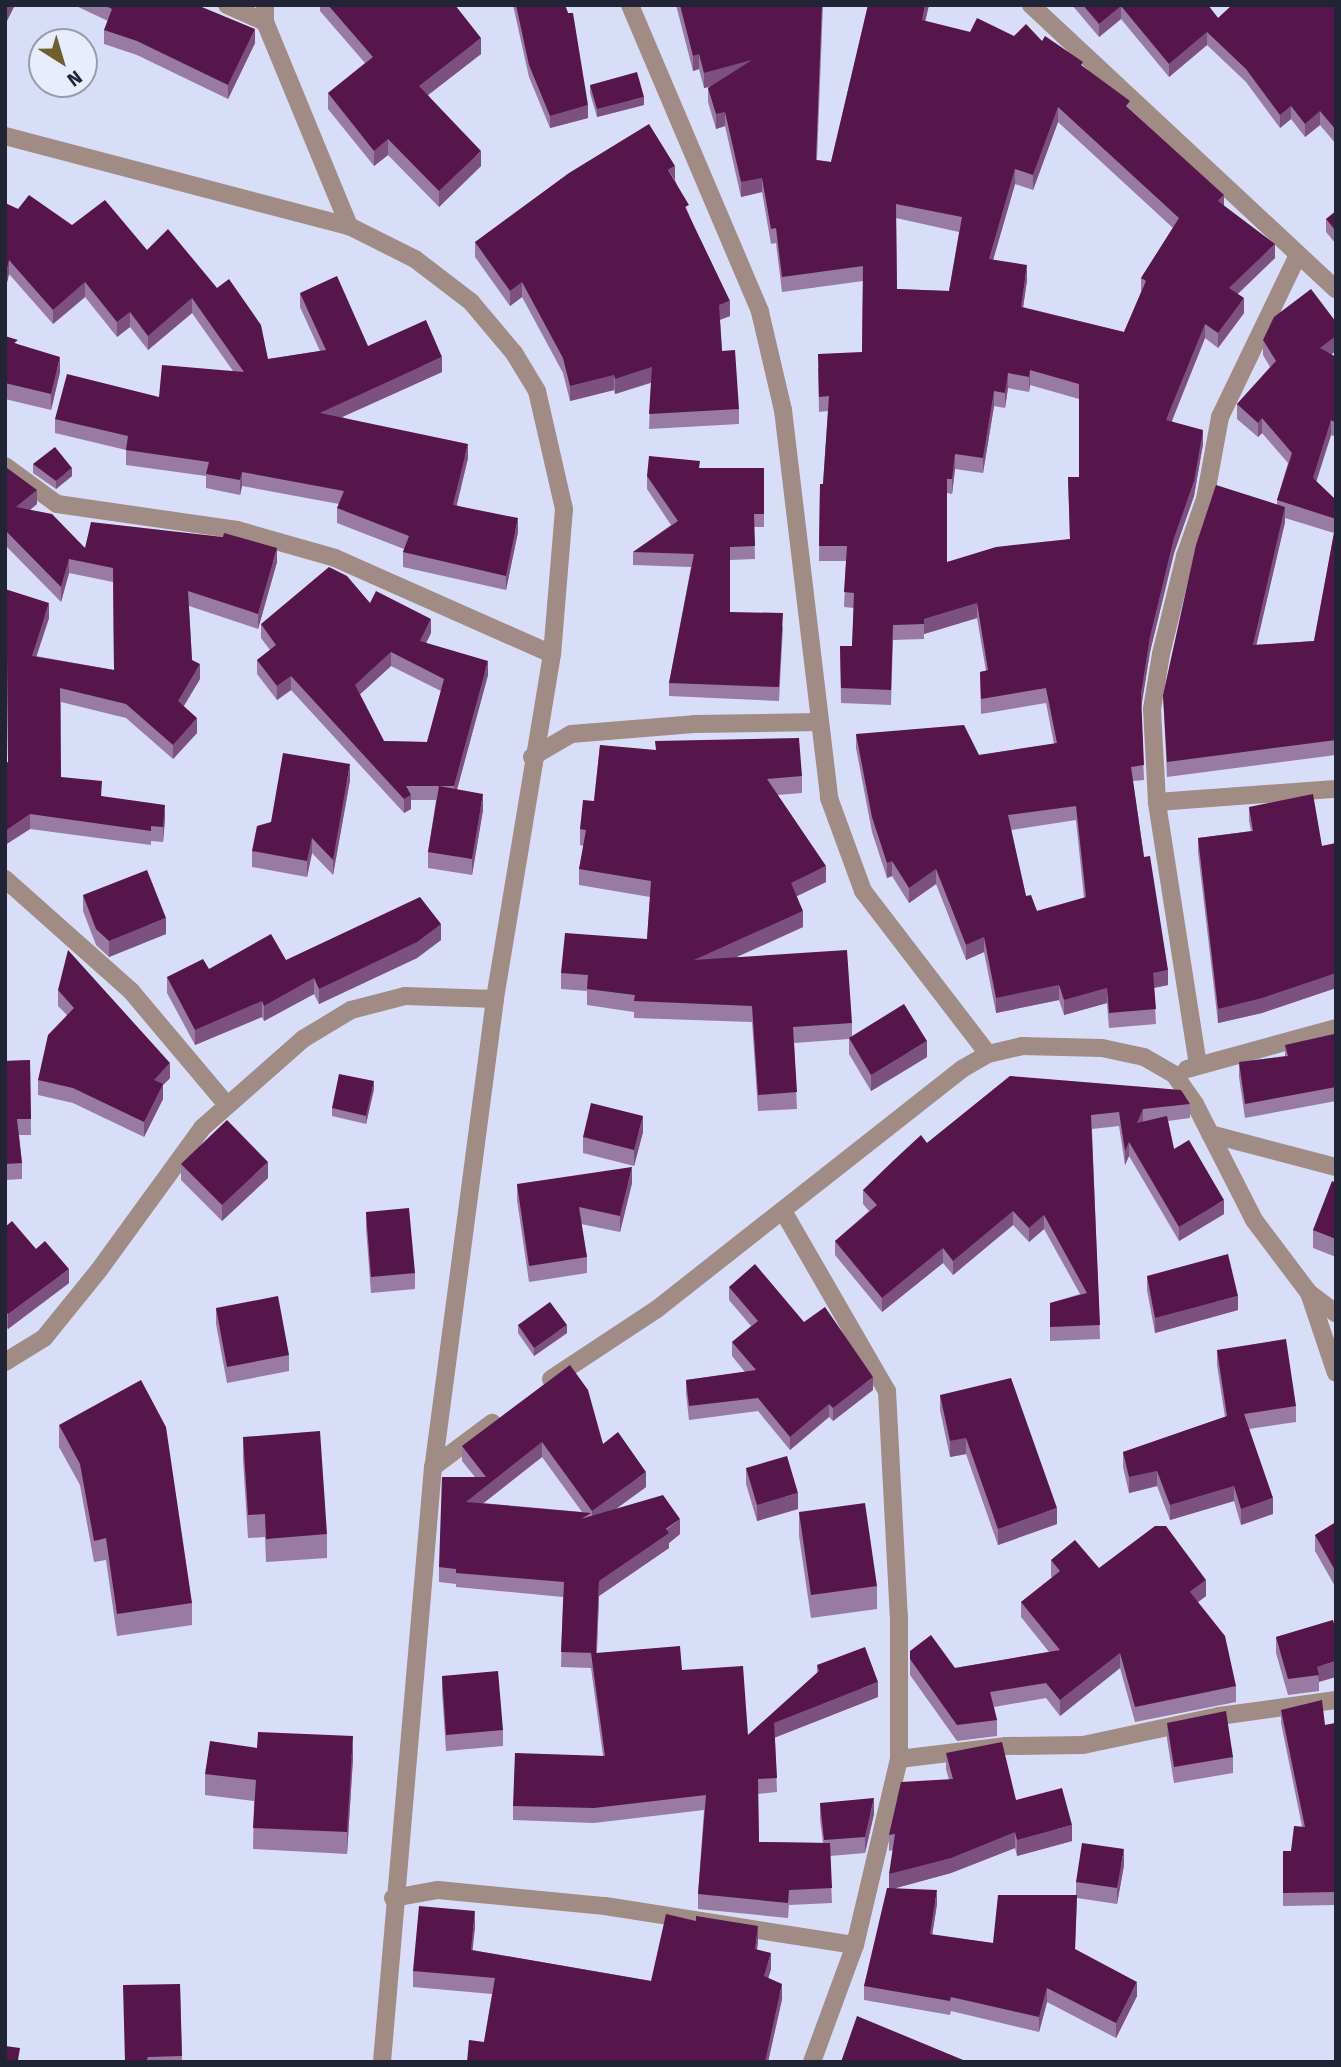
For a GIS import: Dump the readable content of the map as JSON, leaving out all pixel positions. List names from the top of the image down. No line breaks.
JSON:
{"north":"bottom right"}
